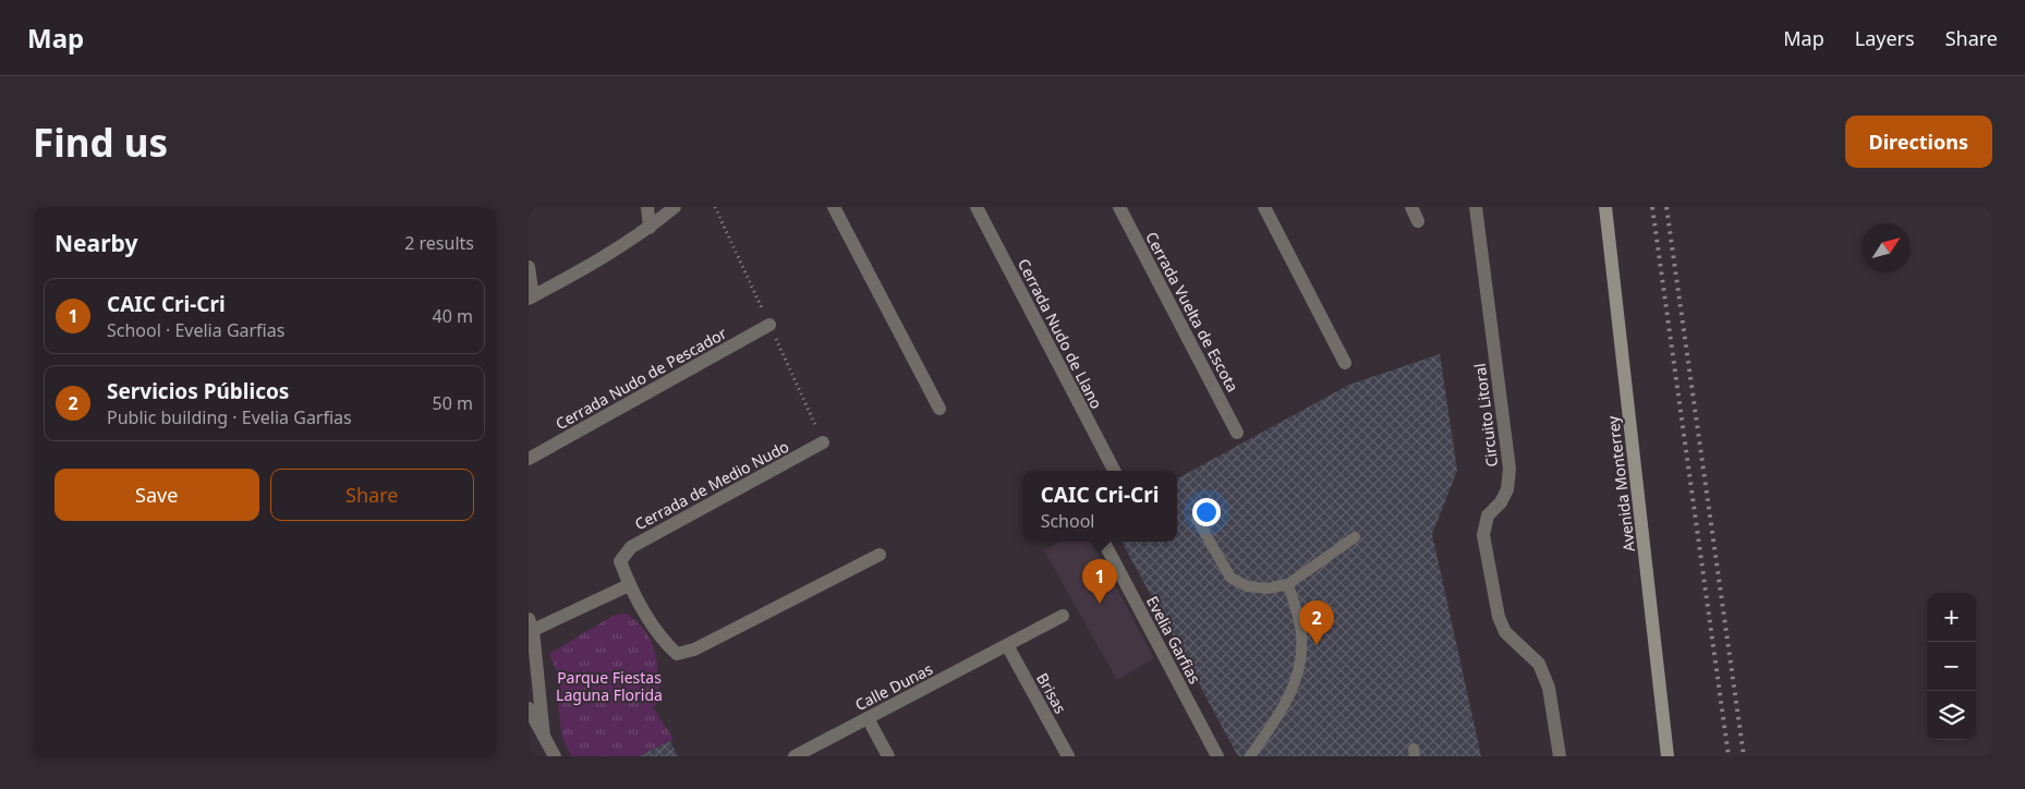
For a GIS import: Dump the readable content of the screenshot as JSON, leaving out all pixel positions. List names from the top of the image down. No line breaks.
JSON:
{"streets":{"street":["Cerrada Vuelta de Escota","Cerrada Nudo de Llano","Cerrada Nudo de Pescador","Circuito Litoral","Avenida Monterrey","Cerrada de Medio Nudo","Evelia Garfias","Calle Dunas","Brisas"]},"crossings":[["Calle Dunas","Brisas"]],"parks":["Parque Fiestas Laguna Florida"],"north":"top right","page":{"header":"Map","nav":["Map","Layers","Share"],"buttons":["Directions",["Save","Share"]],"title":"Find us","heading":["Nearby","2 results"],"list":[{"mark":"1","name":"CAIC Cri-Cri","note":"School · Evelia Garfias","value":"40 m"},{"mark":"2","name":"Servicios Públicos","note":"Public building · Evelia Garfias","value":"50 m"}],"popup":["CAIC Cri-Cri","School"],"pins":["1","2"],"map_buttons":["+","−"]}}
